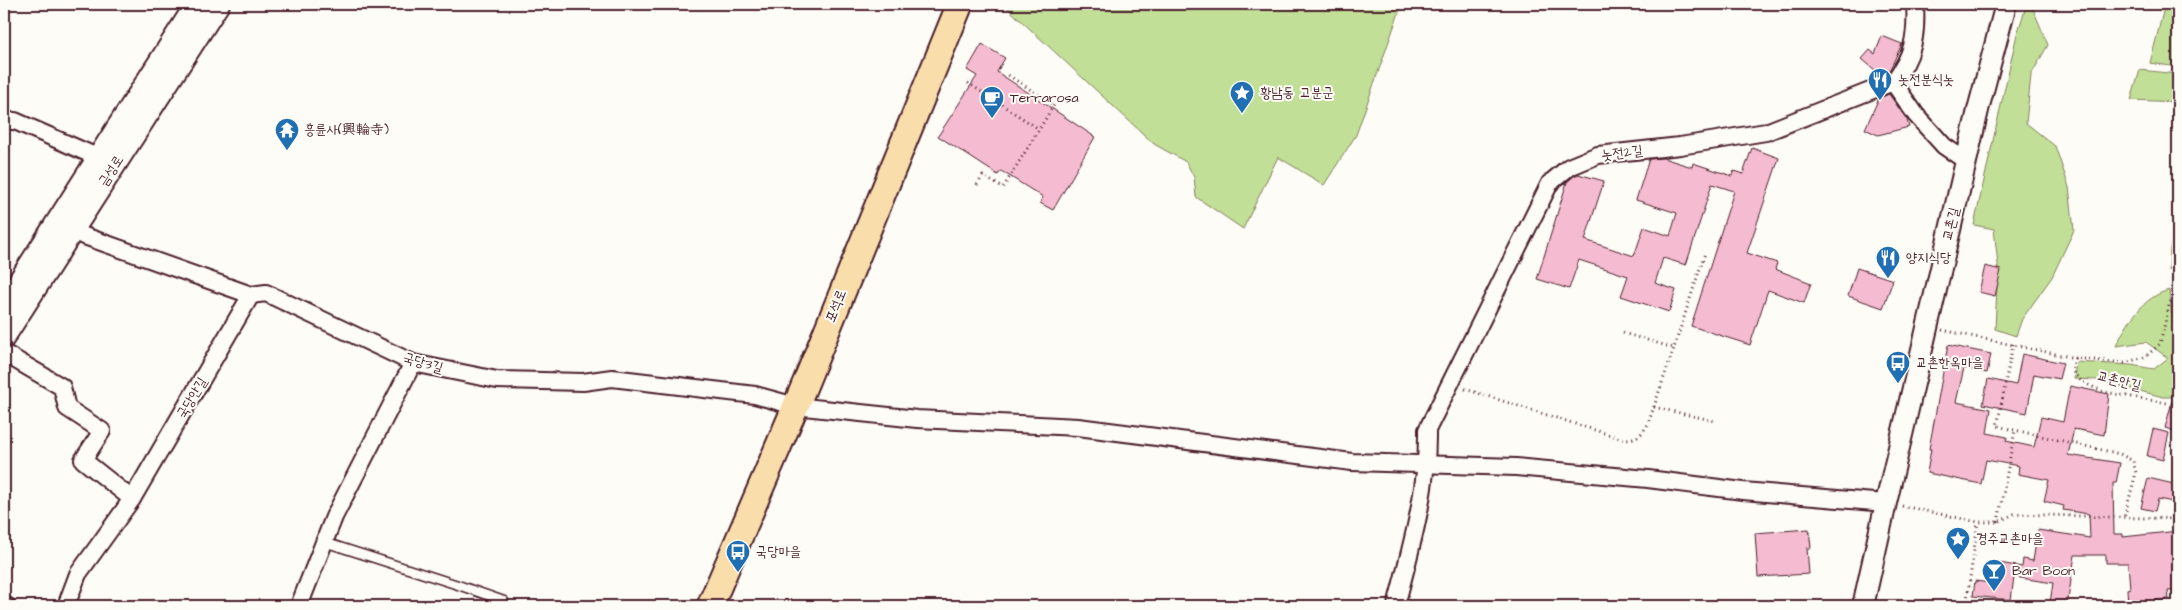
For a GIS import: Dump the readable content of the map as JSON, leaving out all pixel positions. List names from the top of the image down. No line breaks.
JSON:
{"streets":{"main road":["포석로"],"street":["놋전2길","금성로","교촌길","국당3길","국당안길"],"path":["교촌안길"]},"crossings":[["놋전2길","국당3길"],["금성로","국당3길"],["교촌길","국당3길"],["포석로","국당3길"],["국당3길","국당안길"]],"places":{"restaurant":["놋전분식놋","양지식당"],"place":["황남동 고분군","경주교촌마을"],"cafe":["Terrarosa"],"temple":["흥륜사(興輪寺)"],"bus stop":["교촌한옥마을","국당마을"],"bar":["Bar Boon"]}}
